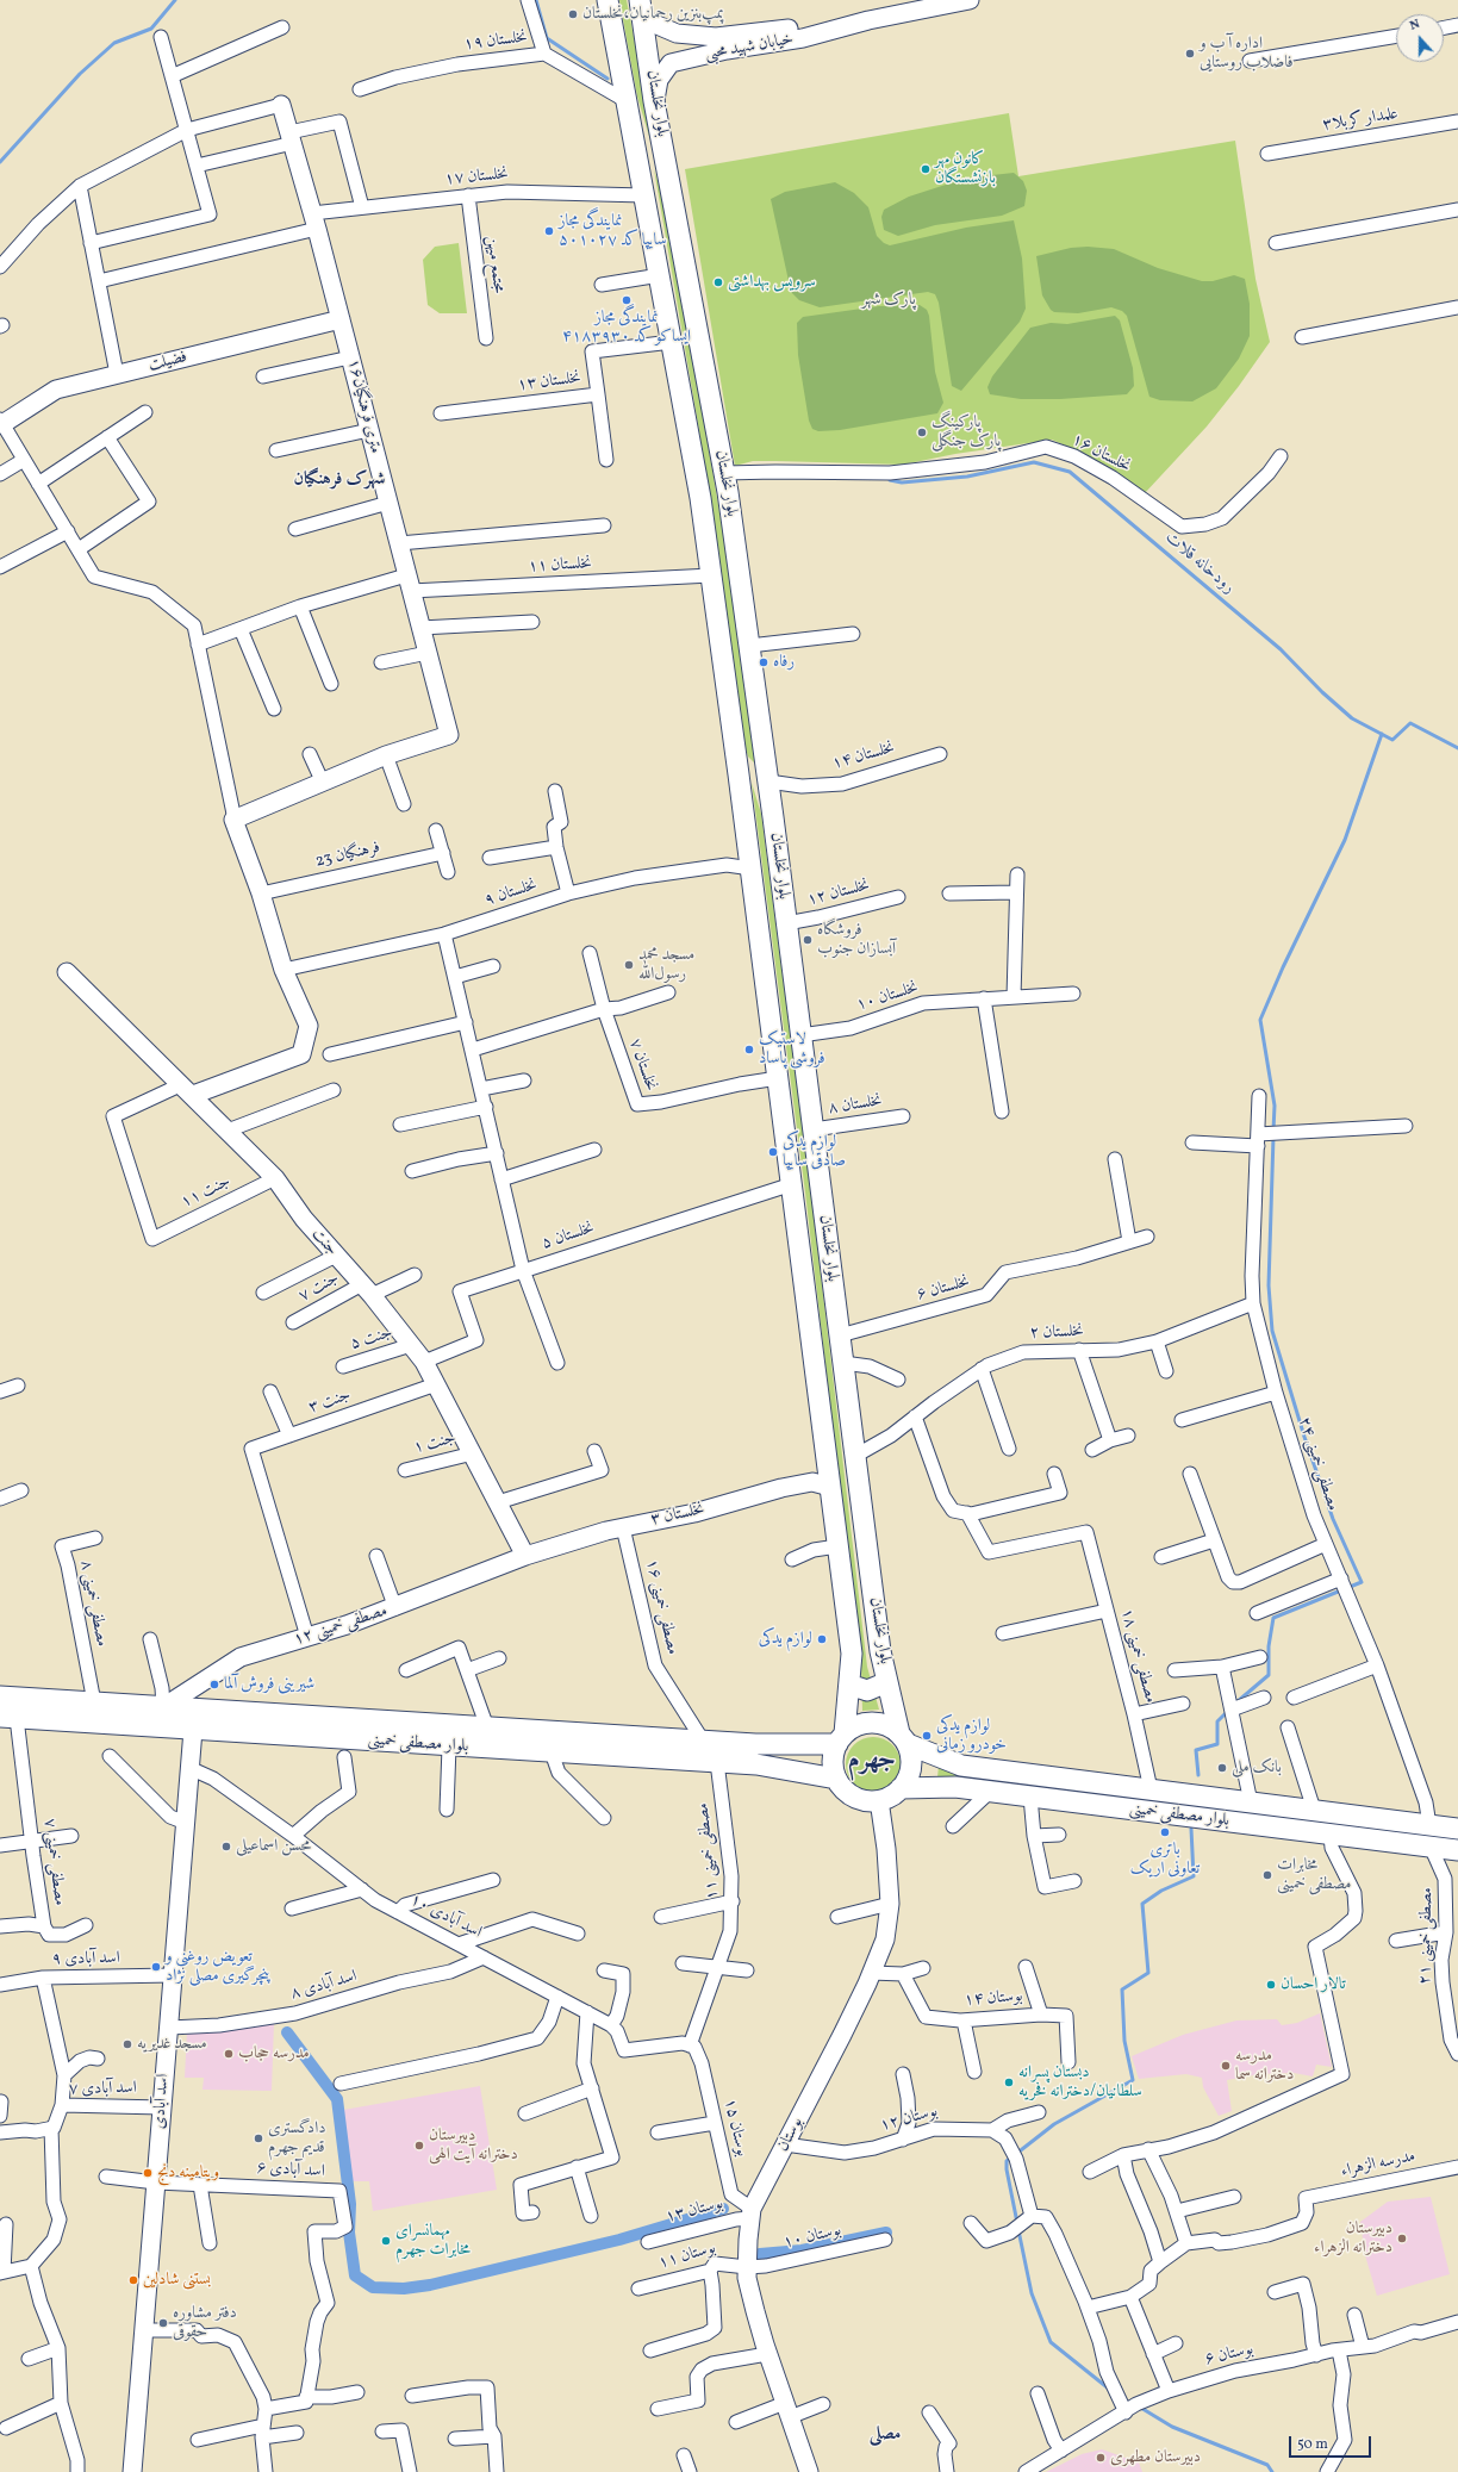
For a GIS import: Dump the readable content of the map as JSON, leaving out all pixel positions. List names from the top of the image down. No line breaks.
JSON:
{"streets":{"main road":["بلوار نخلستان","بلوار مصطفی خمینی"],"street":["نخلستان ۱۹","خیابان شهید محبی","علمدار کربلا۳","نخلستان ۱۷","مجتمع میهن","فضیلت","نخلستان ۱۳","۱۶متری فرهنگیان","نخلستان ۱۶","نخلستان ۱۱","نخلستان ۱۴","فرهنگیان 23","نخلستان ۹","نخلستان ۱۲","نخلستان ۱۰","نخلستان ۷","نخلستان ۸","جنت ۱۱","نخلستان ۵","جنت","جنت ۷","نخلستان ۶","نخلستان ۲","جنت ۵","جنت ۳","جنت ۱","مصطفی خمینی ۲۴","نخلستان ۳","مصطفی خمینی ۸","مصطفی خمینی ۱۶","مصطفی خمینی ۱۲","مصطفی خمینی ۱۸","مصطفی خمینی ۱۱","مصطفی خمینی ۷","اسد آبادی ۱۰","مصطفی خمینی ۲۱","اسد آبادی ۹","اسد آبادی ۸","بوستان ۱۴","اسد آبادی ۷","اسد آبادی","۱۲ بوستان","بوستان ۱۵","بوستان","مدرسه الزهراء","اسد آبادی ۶","بوستان ۱۳","بوستان ۱۰","بوستان ۱۱","بوستان ۶"]},"crossings":[["نخلستان ۱۹","بلوار نخلستان"],["خیابان شهید محبی","بلوار نخلستان"],["بلوار نخلستان","نخلستان ۱۷"],["بلوار نخلستان","نخلستان ۱۳"],["بلوار نخلستان","نخلستان ۱۶"],["بلوار نخلستان","نخلستان ۱۱"],["بلوار نخلستان","نخلستان ۱۴"],["بلوار نخلستان","نخلستان ۹"],["بلوار نخلستان","نخلستان ۱۲"],["بلوار نخلستان","نخلستان ۱۰"],["بلوار نخلستان","نخلستان ۷"],["بلوار نخلستان","نخلستان ۸"],["بلوار نخلستان","نخلستان ۵"],["بلوار نخلستان","نخلستان ۶"],["بلوار نخلستان","نخلستان ۲"],["بلوار نخلستان","نخلستان ۳"],["بلوار نخلستان","بلوار مصطفی خمینی"],["بلوار نخلستان","بوستان"],["نخلستان ۱۷","مجتمع میهن"],["نخلستان ۱۷","۱۶متری فرهنگیان"],["فضیلت","۱۶متری فرهنگیان"],["۱۶متری فرهنگیان","نخلستان ۱۱"],["جنت ۱۱","جنت"],["نخلستان ۵","جنت"],["جنت","جنت ۷"],["جنت","جنت ۵"],["جنت","جنت ۳"],["جنت","جنت ۱"],["جنت","نخلستان ۳"],["جنت","مصطفی خمینی ۱۲"],["نخلستان ۲","مصطفی خمینی ۲۴"],["جنت ۳","مصطفی خمینی ۱۲"],["مصطفی خمینی ۲۴","بلوار مصطفی خمینی"],["نخلستان ۳","مصطفی خمینی ۱۶"],["نخلستان ۳","مصطفی خمینی ۱۲"],["مصطفی خمینی ۸","بلوار مصطفی خمینی"],["مصطفی خمینی ۱۶","بلوار مصطفی خمینی"],["مصطفی خمینی ۱۲","بلوار مصطفی خمینی"],["مصطفی خمینی ۱۸","بلوار مصطفی خمینی"],["بلوار مصطفی خمینی","مصطفی خمینی ۱۱"],["بلوار مصطفی خمینی","مصطفی خمینی ۷"],["بلوار مصطفی خمینی","مصطفی خمینی ۲۱"],["بلوار مصطفی خمینی","اسد آبادی"],["بلوار مصطفی خمینی","بوستان"],["مصطفی خمینی ۱۱","بوستان ۱۵"],["اسد آبادی ۱۰","اسد آبادی ۸"],["اسد آبادی ۱۰","اسد آبادی"],["اسد آبادی ۹","اسد آبادی"],["اسد آبادی ۸","اسد آبادی"],["اسد آبادی ۷","اسد آبادی"],["اسد آبادی","اسد آبادی ۶"],["۱۲ بوستان","بوستان"],["بوستان ۱۵","بوستان"],["بوستان ۱۵","بوستان ۱۳"],["بوستان","بوستان ۱۳"],["بوستان","بوستان ۱۰"],["بوستان","بوستان ۱۱"],["بوستان ۱۰","بوستان ۱۱"]],"districts":["شهرک فرهنگیان","جهرم","مصلی"],"water":["رودخانه قلات"],"parks":["پارک شهر"],"places":["پمپ‌بنزین رحمانیان،نخلستان","اداره آ ب و فاضلاب روستایی","کانون مهر بازنشستگان","نمایندگی مجاز سایپا کد ۵۰۱۰۲۷","سرویس بهداشتی","نمایندگی مجاز ایساکو کد ۴۱۸۳۹۳۰","پارکینگ پارک جنگلی","رفاه","فروشگاه آبسازان جنوب","مسجد محمد رسول‌الله","لاستیک فروشی پاساد","لوازم یدکی صادقی سایپا","لوازم یدکی","شیرینی فروش آلما","لوازم یدکی خودرو زمانی","بانک ملی","باتری تعاونی اریک","محسن اسماعیلی","مخابرات مصطفی خمینی","تعویض روغنی و پنچرگیری مصلی نژاد","تالار احسان","مسجد غدیریه","مدرسه حجاب","مدرسه دخترانه سما","دبستان پسرانه سلطانیان/دخترانه فخریه","دادگستری قدیم جهرم","دبیرستان دخترانه آیت الهی","ویتامینه دنج","دبیرستان دخترانه الزهراء","مهمانسرای مخابرات جهرم","بستنی شادلین","دفتر مشاوره حقوقی","دبیرستان مطهری"],"scale_bar":"50 m","north":"top"}
